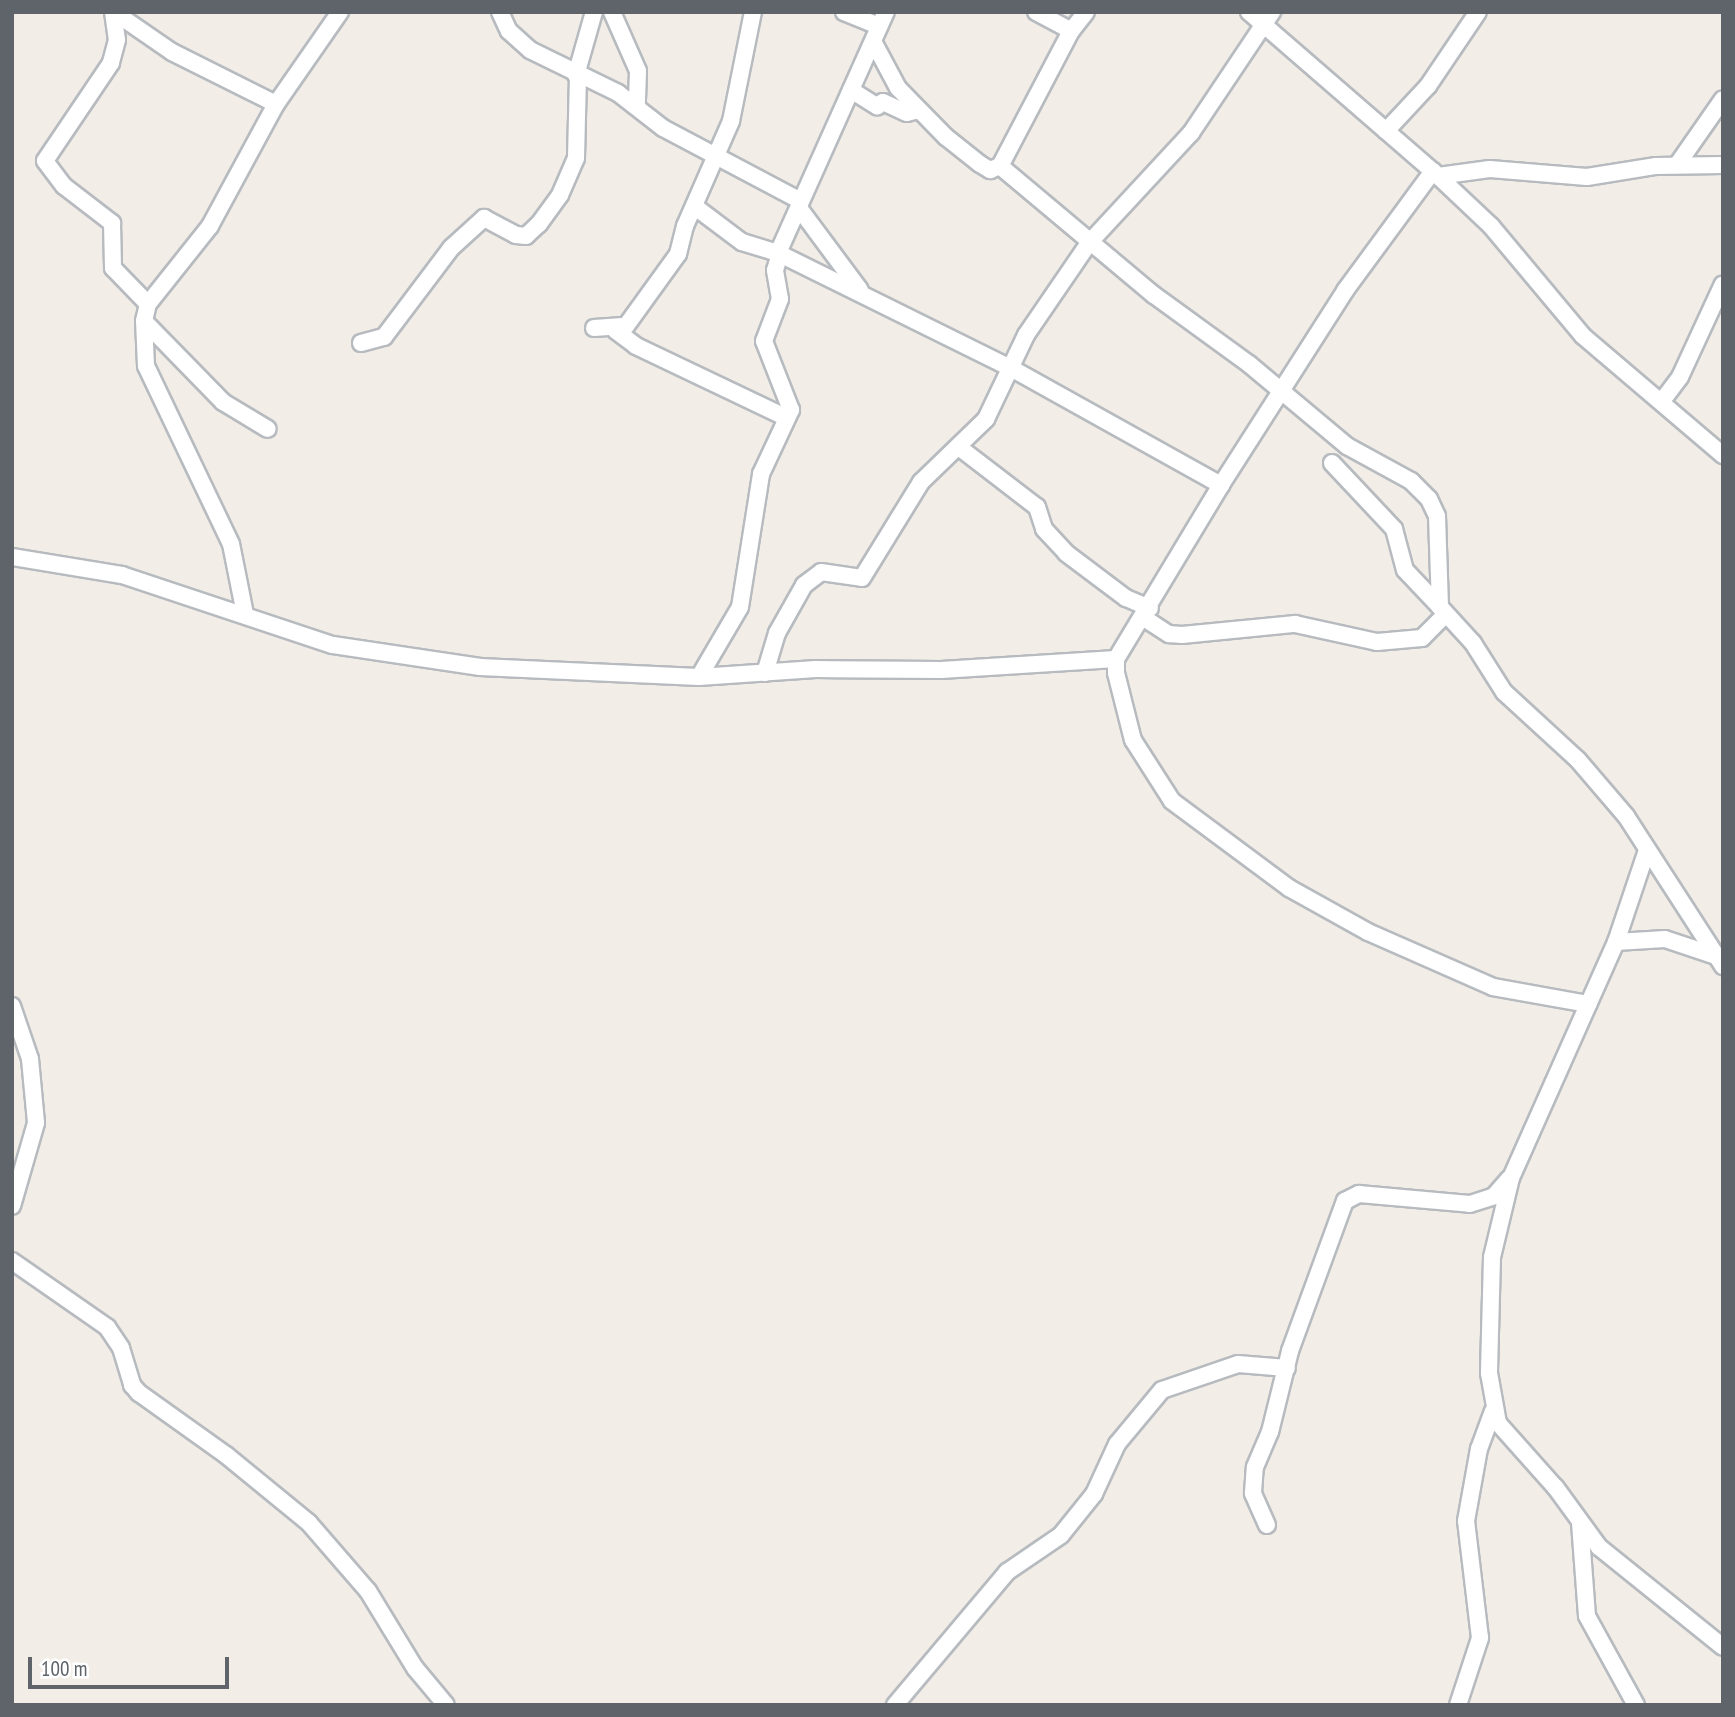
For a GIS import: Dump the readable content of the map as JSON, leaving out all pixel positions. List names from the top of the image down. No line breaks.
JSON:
{"scale_bar":"100 m"}
